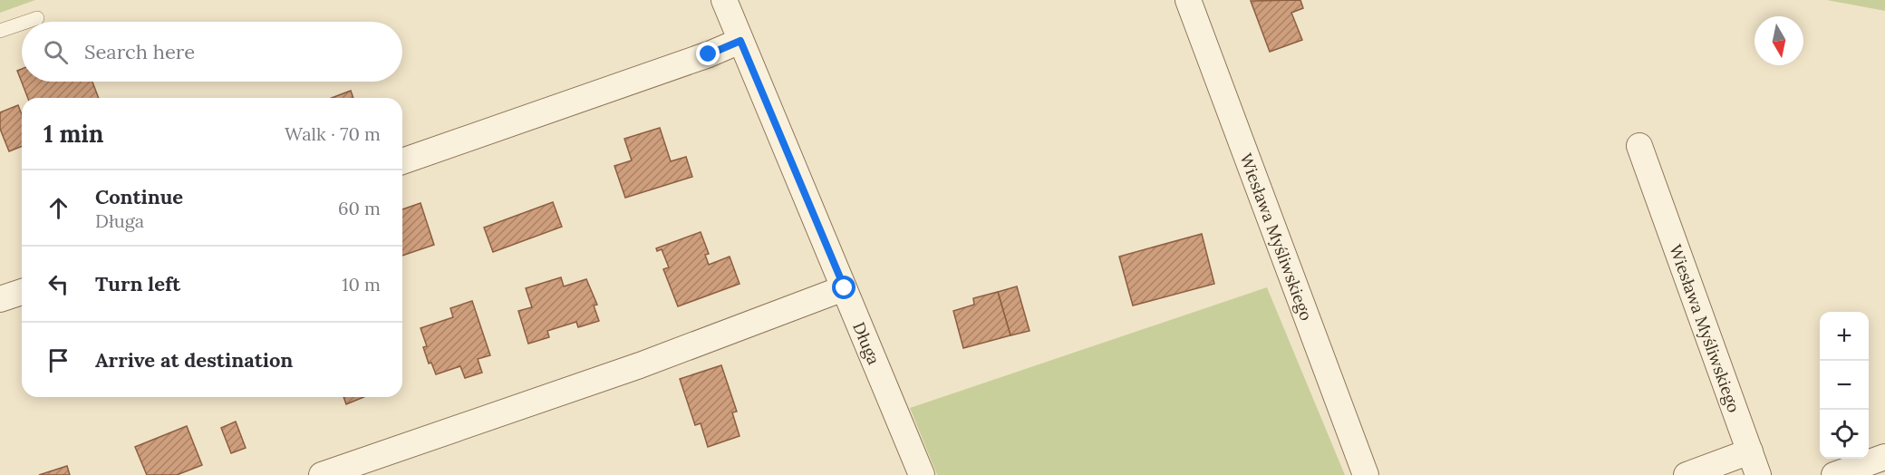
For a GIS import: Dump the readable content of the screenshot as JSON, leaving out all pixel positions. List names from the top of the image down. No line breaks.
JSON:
{"streets":{"street":["Wiesława Myśliwskiego","Długa"]},"north":"bottom","page":{"search":"Search here","heading":["1 min","Walk · 70 m"],"list":[["Continue","Długa","60 m"],["Turn left","10 m"],"Arrive at destination"],"map_buttons":["+","−"]}}
